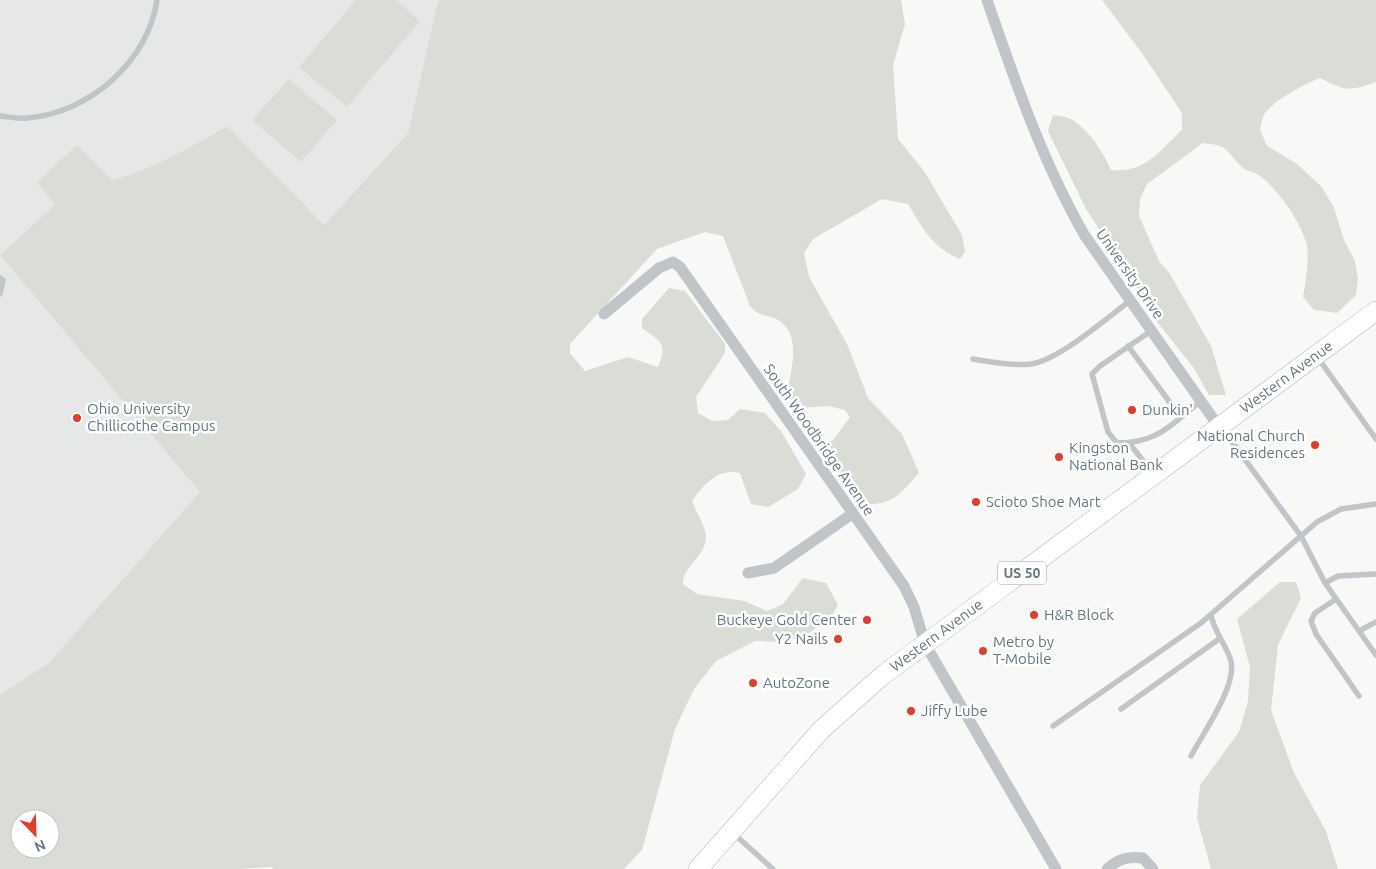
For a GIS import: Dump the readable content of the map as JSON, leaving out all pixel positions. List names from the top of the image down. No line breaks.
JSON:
{"streets":{"main road":["Western Avenue","US 50"],"street":["University Drive","South Woodbridge Avenue"]},"crossings":[["University Drive","Western Avenue"],["Western Avenue","South Woodbridge Avenue"]],"places":["Dunkin'","Ohio University Chillicothe Campus","National Church Residences","Kingston National Bank","Scioto Shoe Mart","H&R Block","Buckeye Gold Center","Y2 Nails","Metro by T-Mobile","AutoZone","Jiffy Lube"],"north":"bottom right"}
